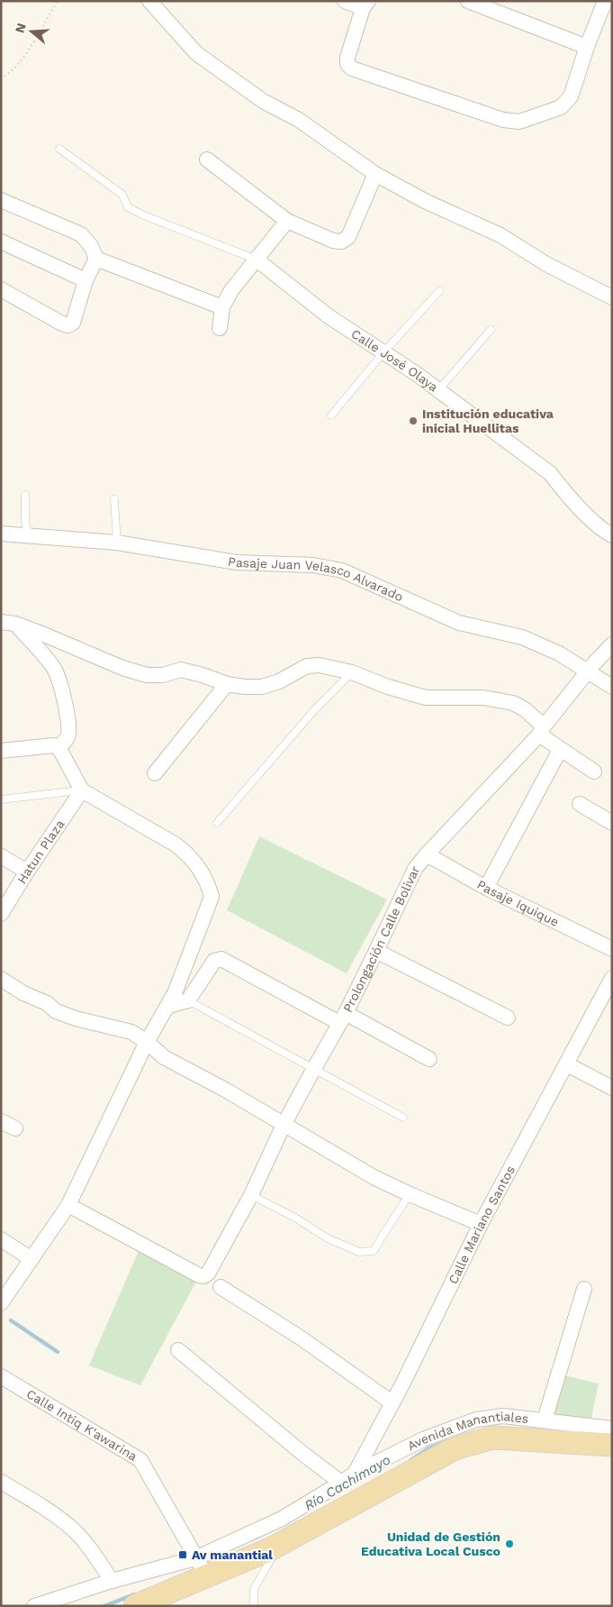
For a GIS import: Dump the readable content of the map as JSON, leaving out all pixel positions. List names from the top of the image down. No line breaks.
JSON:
{"streets":{"main road":["Avenida Manantiales"],"street":["Calle José Olaya","Pasaje Juan Velasco Alvarado","Hatun Plaza","Pasaje Iquique","Prolongación Calle Bolivar","Calle Mariano Santos","Calle Intiq K'awarina"]},"crossings":[["Pasaje Juan Velasco Alvarado","Prolongación Calle Bolivar"],["Pasaje Iquique","Prolongación Calle Bolivar"],["Calle Mariano Santos","Avenida Manantiales"],["Calle Intiq K'awarina","Avenida Manantiales"]],"water":["Río Cachimayo"],"places":{"other":["Institución educativa inicial Huellitas","Unidad de Gestión Educativa Local Cusco"],"transit":["Av manantial"]},"north":"left"}
